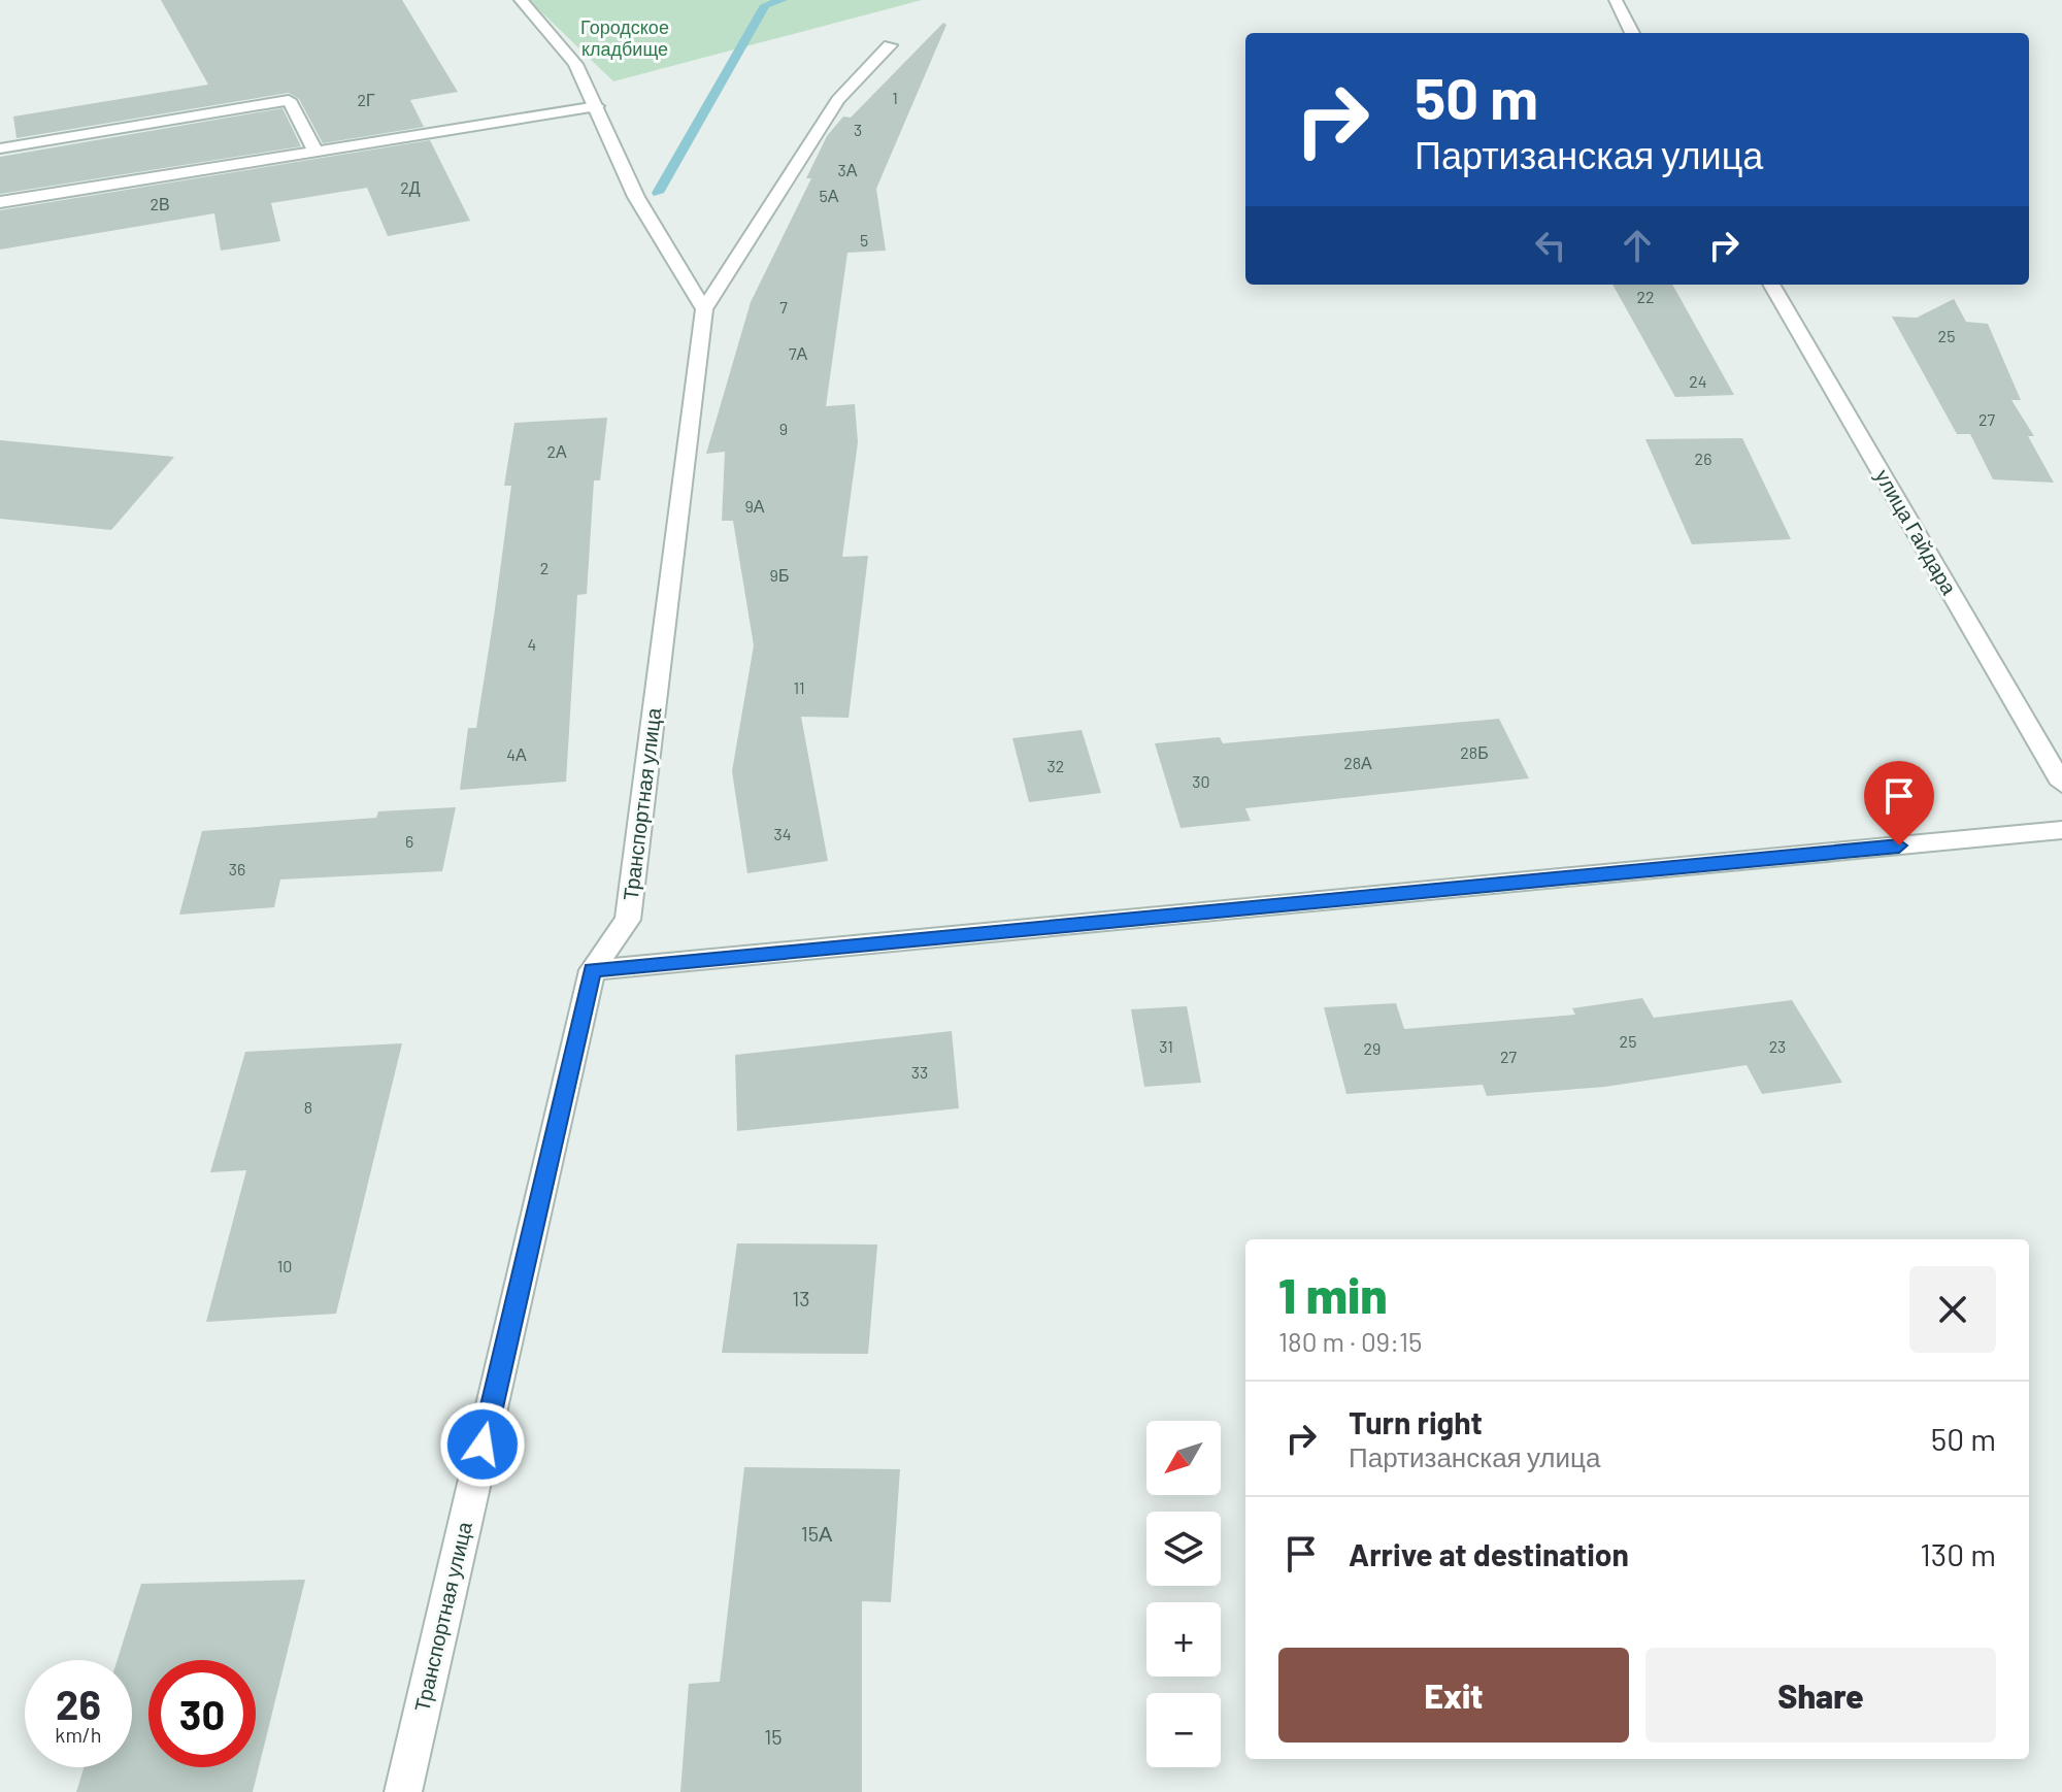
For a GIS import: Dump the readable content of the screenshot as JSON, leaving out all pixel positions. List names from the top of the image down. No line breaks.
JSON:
{"streets":{"street":["улица Гайдара","Транспортная улица"]},"parks":["Городское кладбище"],"house_numbers":["1","2Г","3","3А","2Д","5А","2В","5","22","7","25","7А","24","27","9","2А","26","9А","2","9Б","4","11","28Б","4А","28А","32","30","34","6","36","25","31","23","29","27","33","8","10","13","15А","15"],"north":"bottom left","page":{"turn":["50 m","Партизанская улица"],"heading":["1 min","180 m · 09:15"],"list":[{"name":"Turn right","note":"Партизанская улица","value":"50 m"},{"name":"Arrive at destination","value":"130 m"}],"map_buttons":["+","−"],"buttons":["Exit","Share"],"speed":"26 km/h","limit":"30"}}
